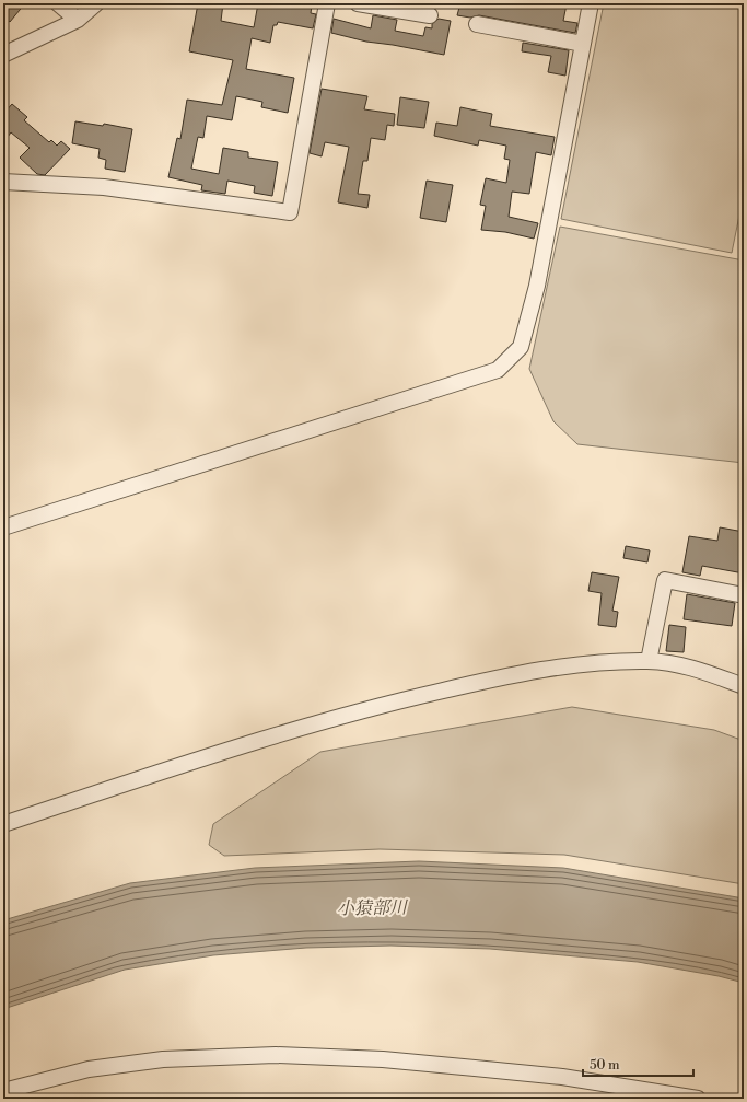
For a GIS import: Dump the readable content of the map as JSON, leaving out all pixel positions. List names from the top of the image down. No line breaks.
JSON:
{"water":["小猿部川"],"scale_bar":"50 m"}
